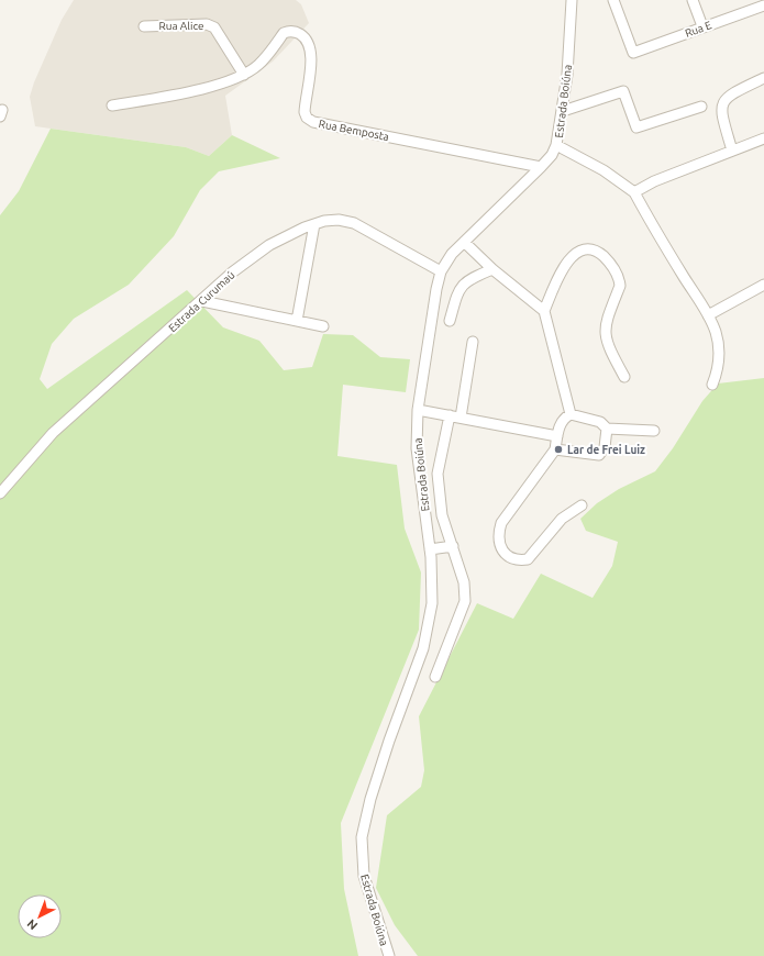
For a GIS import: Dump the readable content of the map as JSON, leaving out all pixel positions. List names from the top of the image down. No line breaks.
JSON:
{"streets":{"street":["Rua Alice","Rua E","Estrada Boiúna","Rua Bemposta","Estrada Curumaú"]},"crossings":[["Rua Alice","Rua Bemposta"],["Estrada Boiúna","Rua Bemposta"],["Estrada Boiúna","Estrada Curumaú"]],"places":["Lar de Frei Luiz"],"north":"bottom left"}
